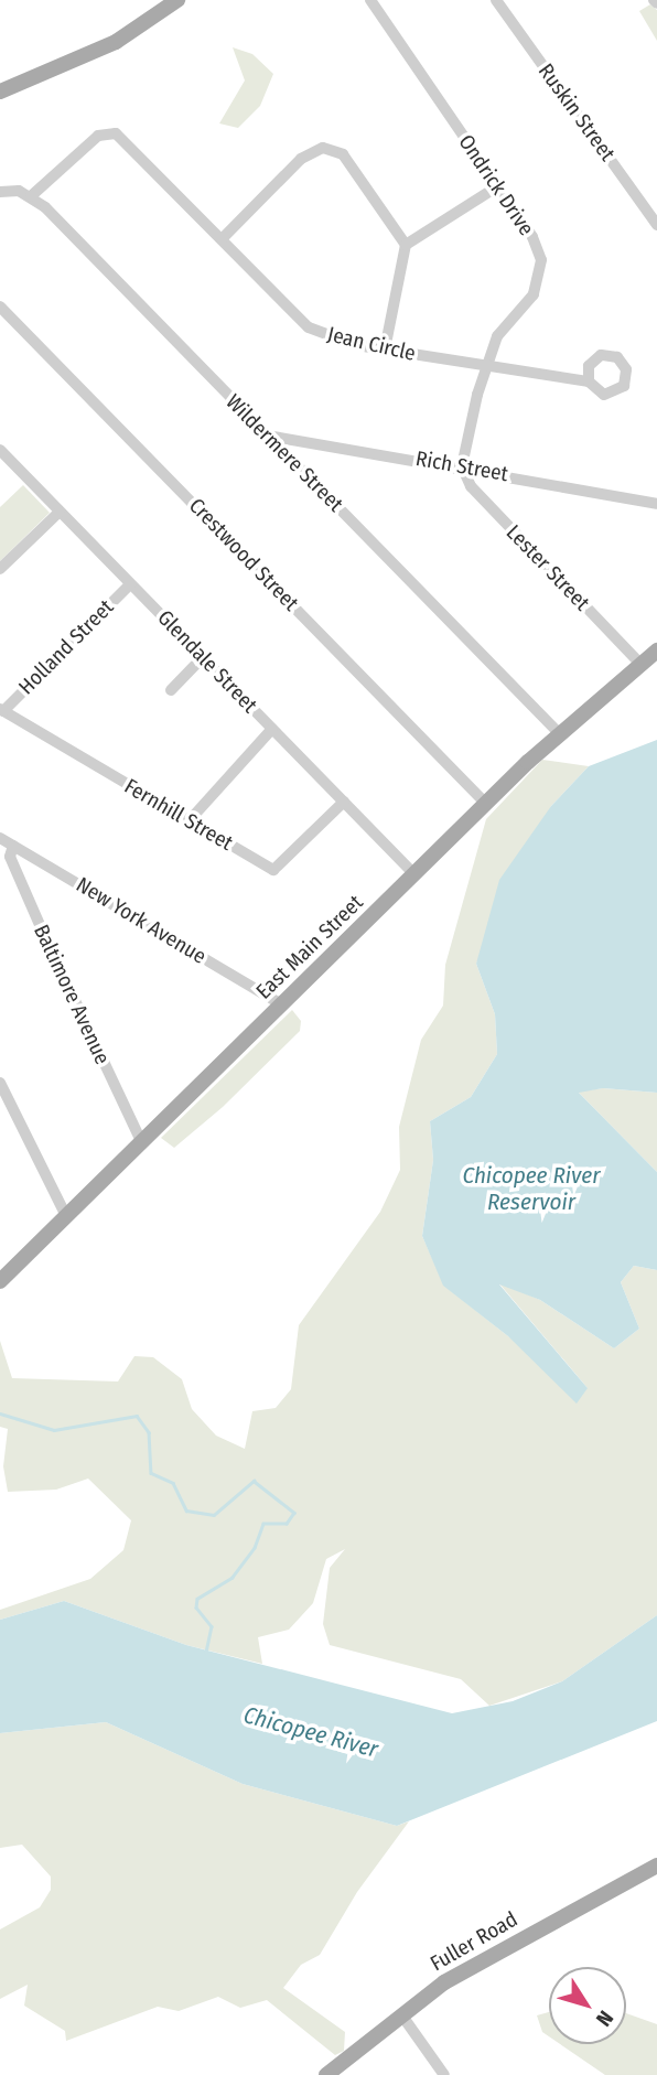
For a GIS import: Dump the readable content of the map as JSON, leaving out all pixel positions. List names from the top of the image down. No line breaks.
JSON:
{"streets":{"main road":["East Main Street","Fuller Road"],"street":["Ruskin Street","Ondrick Drive","Jean Circle","Wildermere Street","Rich Street","Crestwood Street","Lester Street","Holland Street","Glendale Street","Fernhill Street","New York Avenue","Baltimore Avenue"]},"crossings":[["Ondrick Drive","Jean Circle"],["Ondrick Drive","Rich Street"],["Ondrick Drive","Lester Street"],["Jean Circle","Wildermere Street"],["Wildermere Street","Rich Street"],["Wildermere Street","East Main Street"],["Rich Street","Lester Street"],["Crestwood Street","East Main Street"],["Lester Street","East Main Street"],["Holland Street","Glendale Street"],["Holland Street","Fernhill Street"],["Glendale Street","Fernhill Street"],["Glendale Street","East Main Street"],["New York Avenue","East Main Street"],["New York Avenue","Baltimore Avenue"],["East Main Street","Baltimore Avenue"]],"water":["Chicopee River Reservoir","Chicopee River"],"north":"bottom right"}
